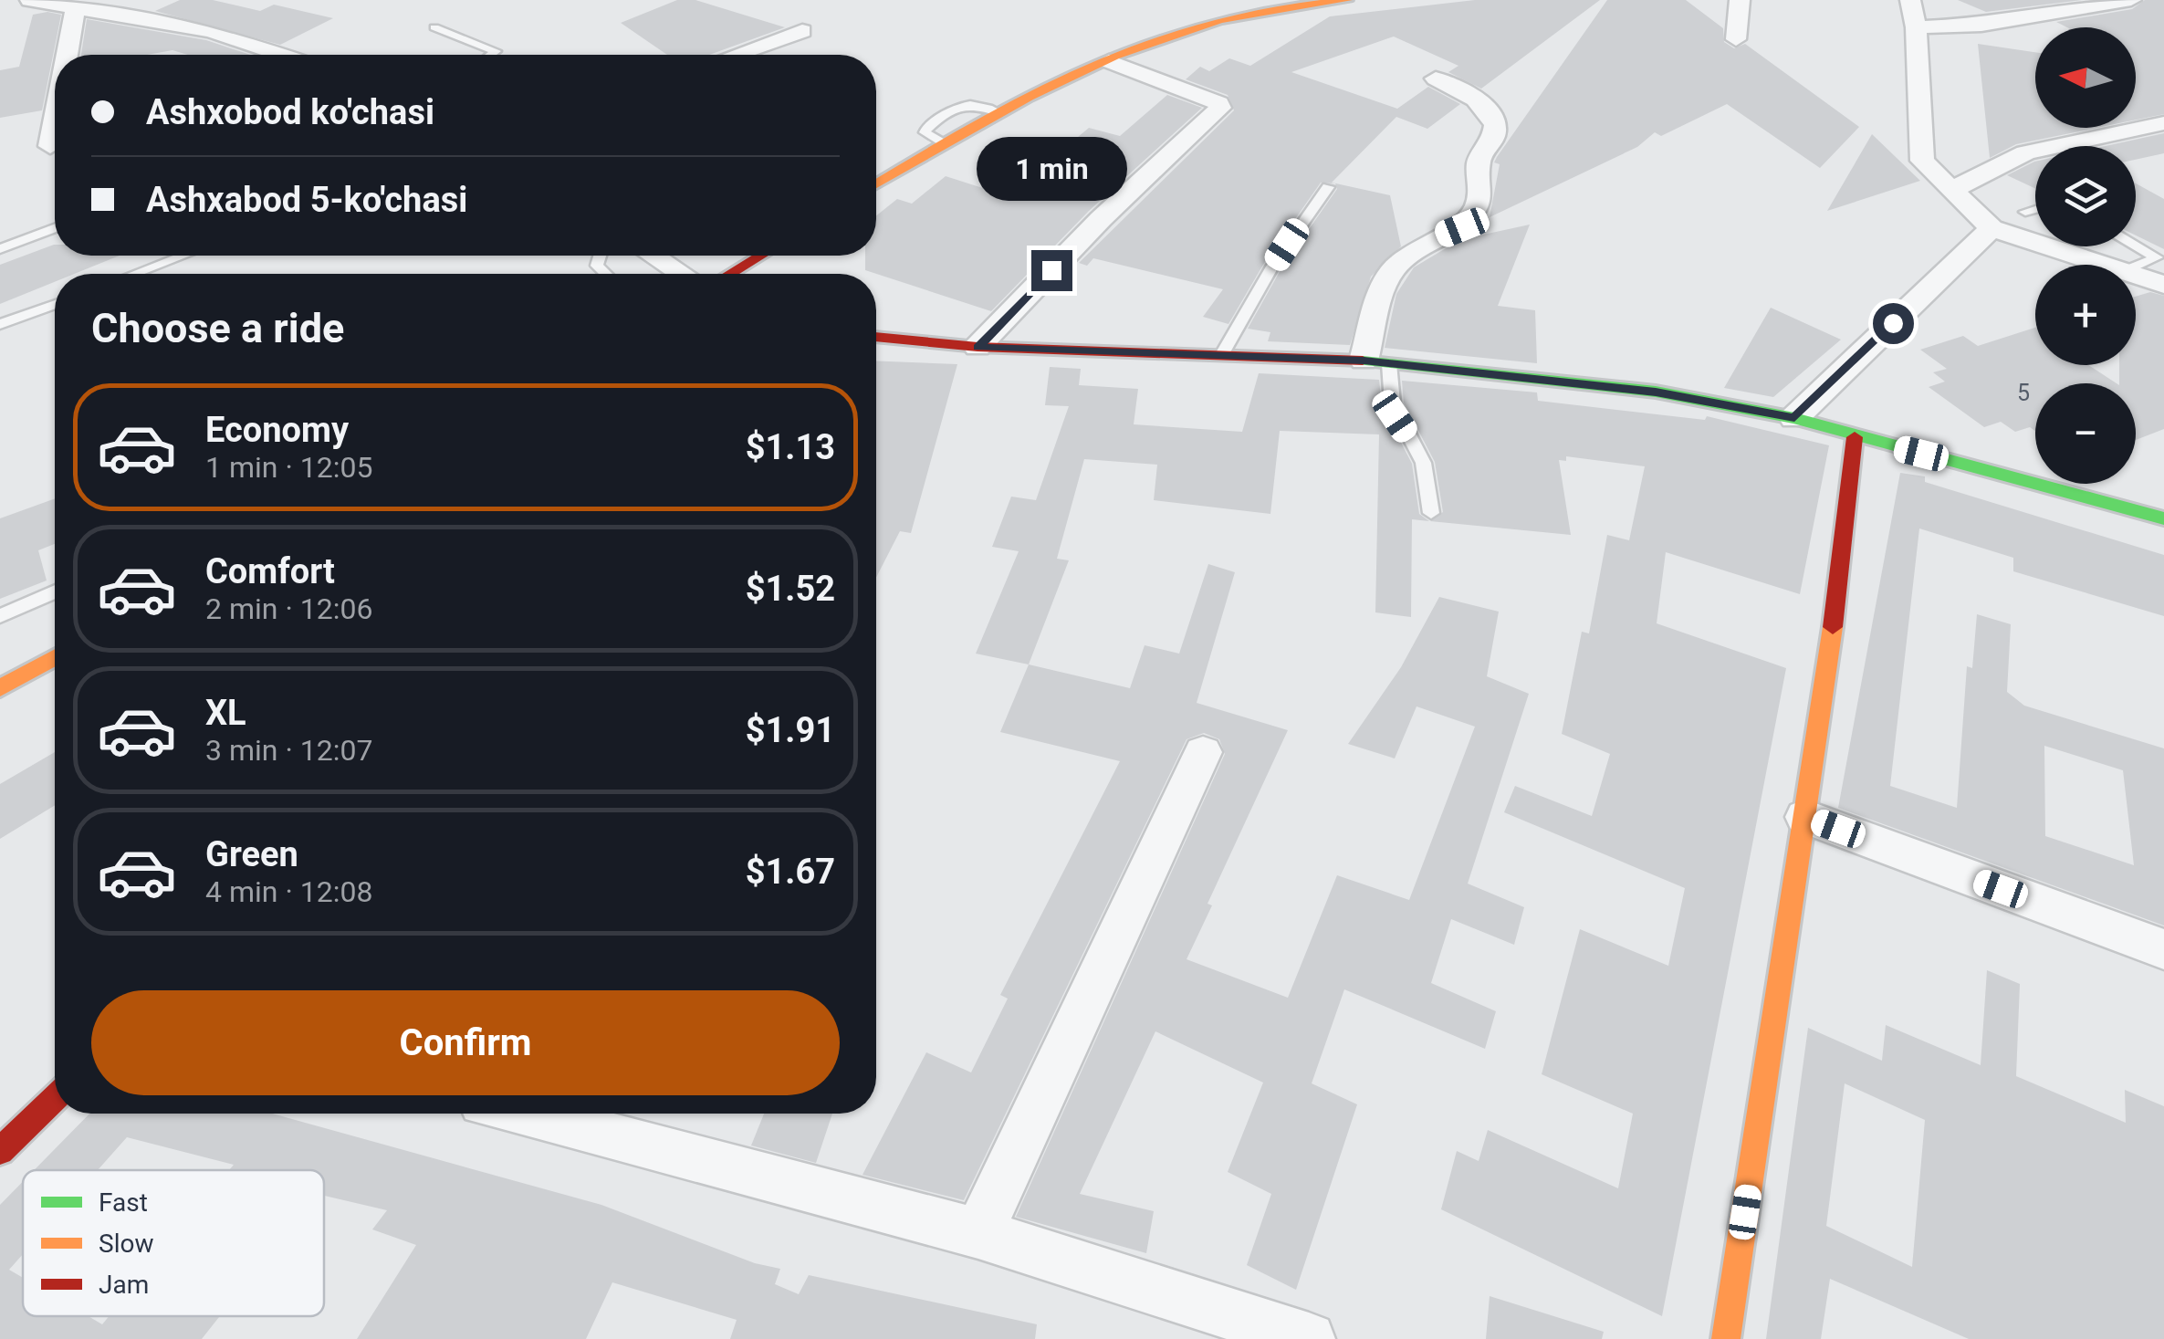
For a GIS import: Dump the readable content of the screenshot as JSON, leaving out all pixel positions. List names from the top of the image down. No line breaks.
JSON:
{"house_numbers":["5"],"legend":["Fast","Slow","Jam"],"north":"left","page":{"map_buttons":["+","−"],"banner":["Ashxobod ko'chasi","Ashxabod 5-ko'chasi"],"bubble":"1 min","heading":"Choose a ride","list":[{"name":"Economy","note":"1 min · 12:05","value":"$1.13"},{"name":"Comfort","note":"2 min · 12:06","value":"$1.52"},{"name":"XL","note":"3 min · 12:07","value":"$1.91"},{"name":"Green","note":"4 min · 12:08","value":"$1.67"}],"buttons":"Confirm"}}
